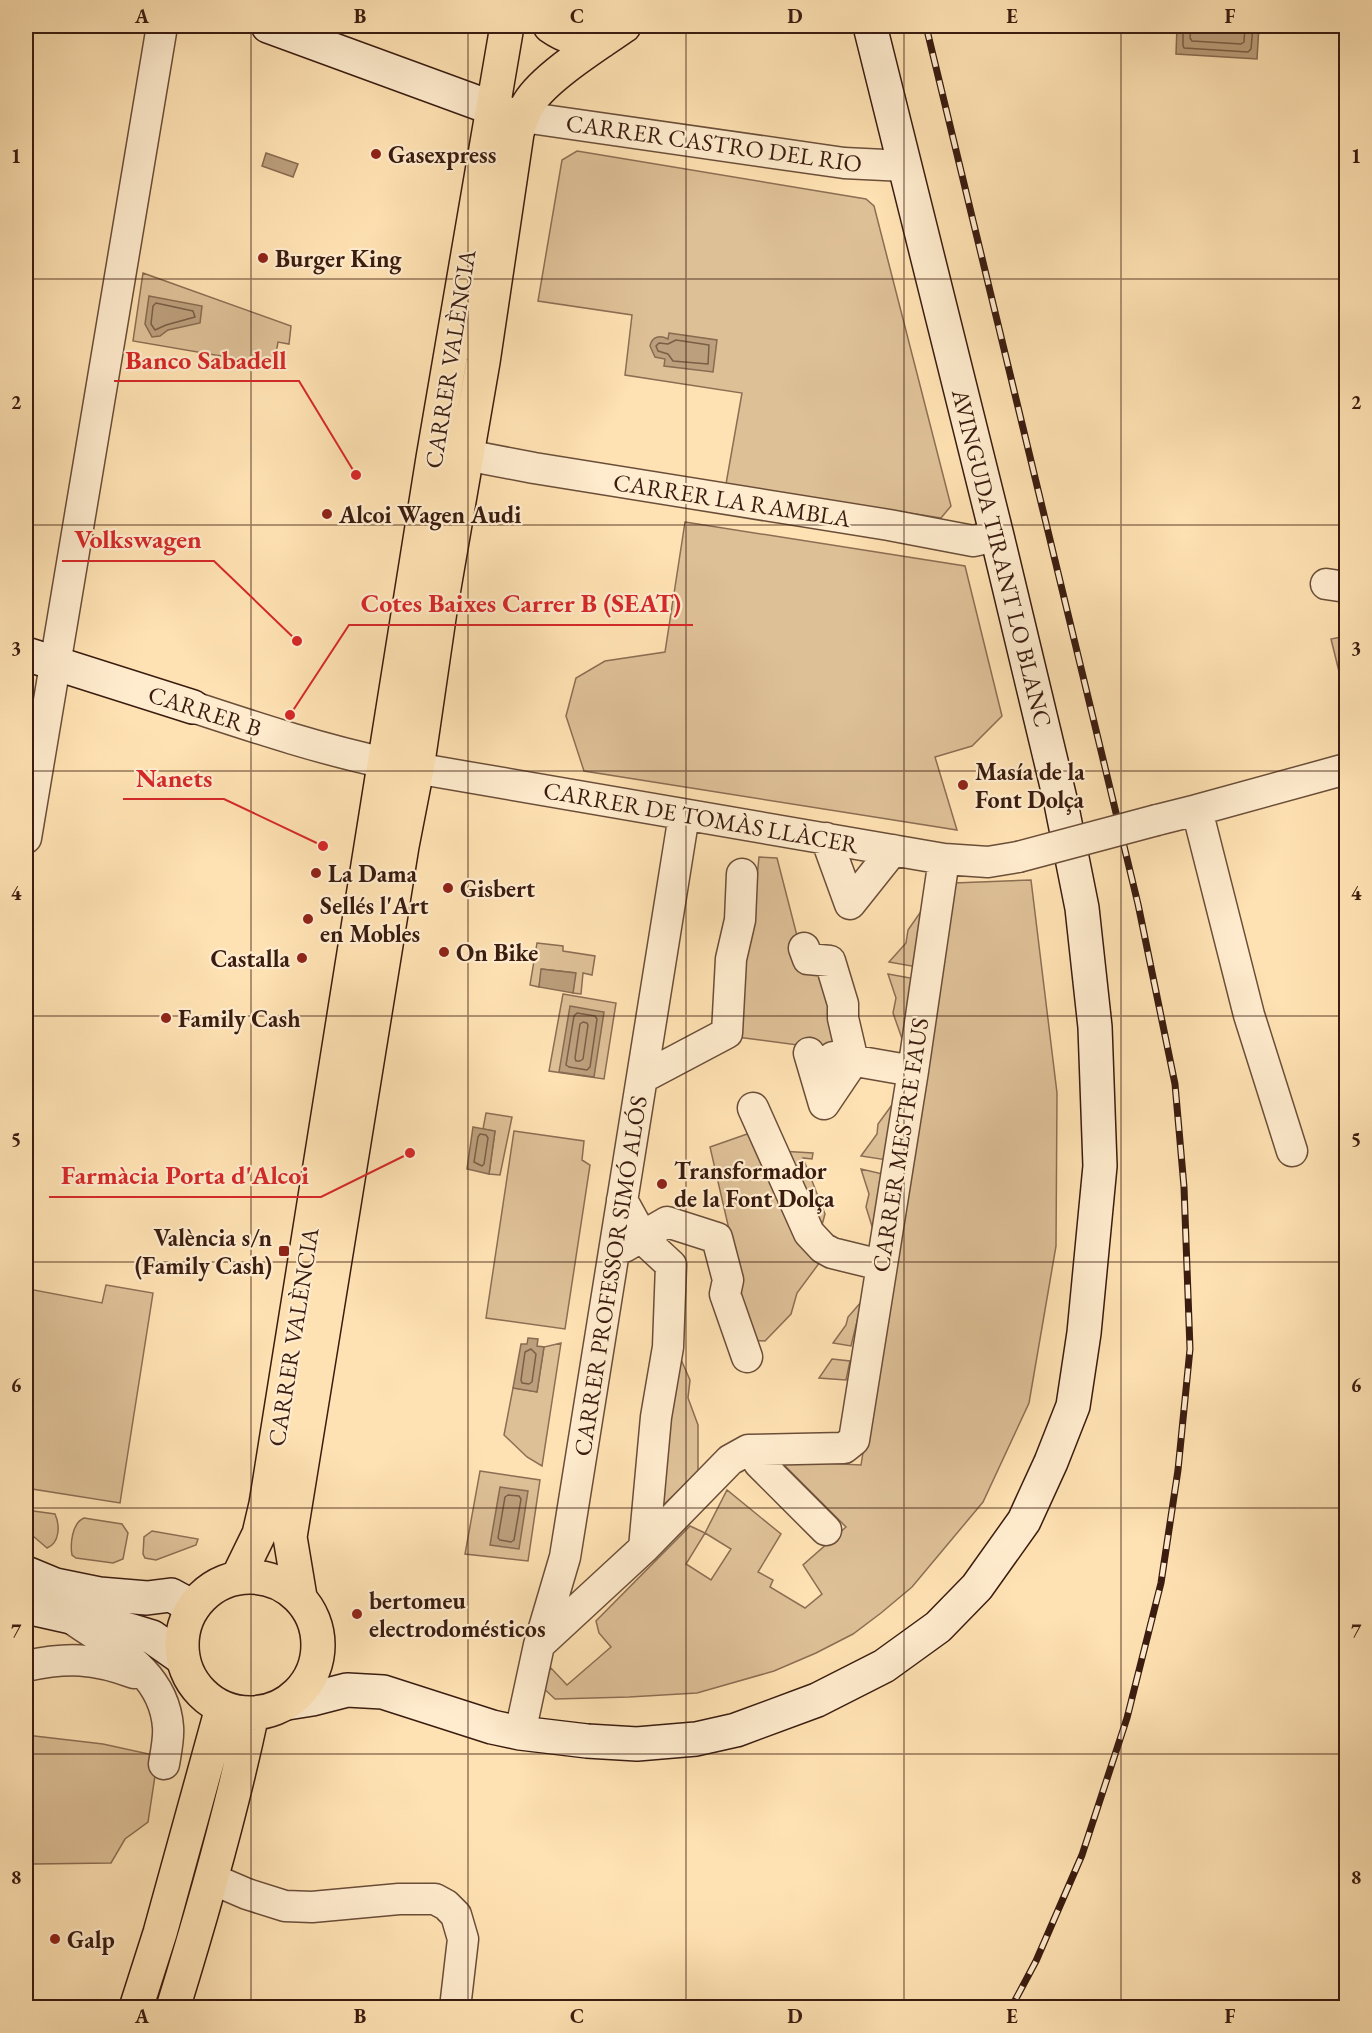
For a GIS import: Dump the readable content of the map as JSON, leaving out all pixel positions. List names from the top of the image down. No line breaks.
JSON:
{"streets":{"main road":["CARRER VALÈNCIA"],"street":["CARRER CASTRO DEL RIO","CARRER LA RAMBLA","AVINGUDA TIRANT LO BLANC","CARRER B","CARRER DE TOMÀS LLÀCER","CARRER MESTRE FAUS","CARRER PROFESSOR SIMÓ ALÓS"]},"crossings":[["CARRER CASTRO DEL RIO","CARRER VALÈNCIA"],["CARRER CASTRO DEL RIO","AVINGUDA TIRANT LO BLANC"],["CARRER VALÈNCIA","CARRER LA RAMBLA"],["CARRER VALÈNCIA","AVINGUDA TIRANT LO BLANC"],["CARRER VALÈNCIA","CARRER B"],["CARRER VALÈNCIA","CARRER DE TOMÀS LLÀCER"],["CARRER LA RAMBLA","AVINGUDA TIRANT LO BLANC"],["AVINGUDA TIRANT LO BLANC","CARRER PROFESSOR SIMÓ ALÓS"],["CARRER B","CARRER DE TOMÀS LLÀCER"],["CARRER DE TOMÀS LLÀCER","CARRER MESTRE FAUS"],["CARRER DE TOMÀS LLÀCER","CARRER PROFESSOR SIMÓ ALÓS"]],"places":{"other":["Gasexpress","Burger King","Banco Sabadell","Alcoi Wagen Audi","Volkswagen","Cotes Baixes Carrer B (SEAT)","Masía de la Font Dolça","Nanets","La Dama","Gisbert","Sellés l'Art en Mobles","On Bike","Castalla","Family Cash","Farmàcia Porta d'Alcoi","Transformador de la Font Dolça","bertomeu electrodomésticos","Galp"],"transit":["València s/n (Family Cash)"]},"grid":{"columns":["A","B","C","D","E","F"],"rows":["1","2","3","4","5","6","7","8"]}}
